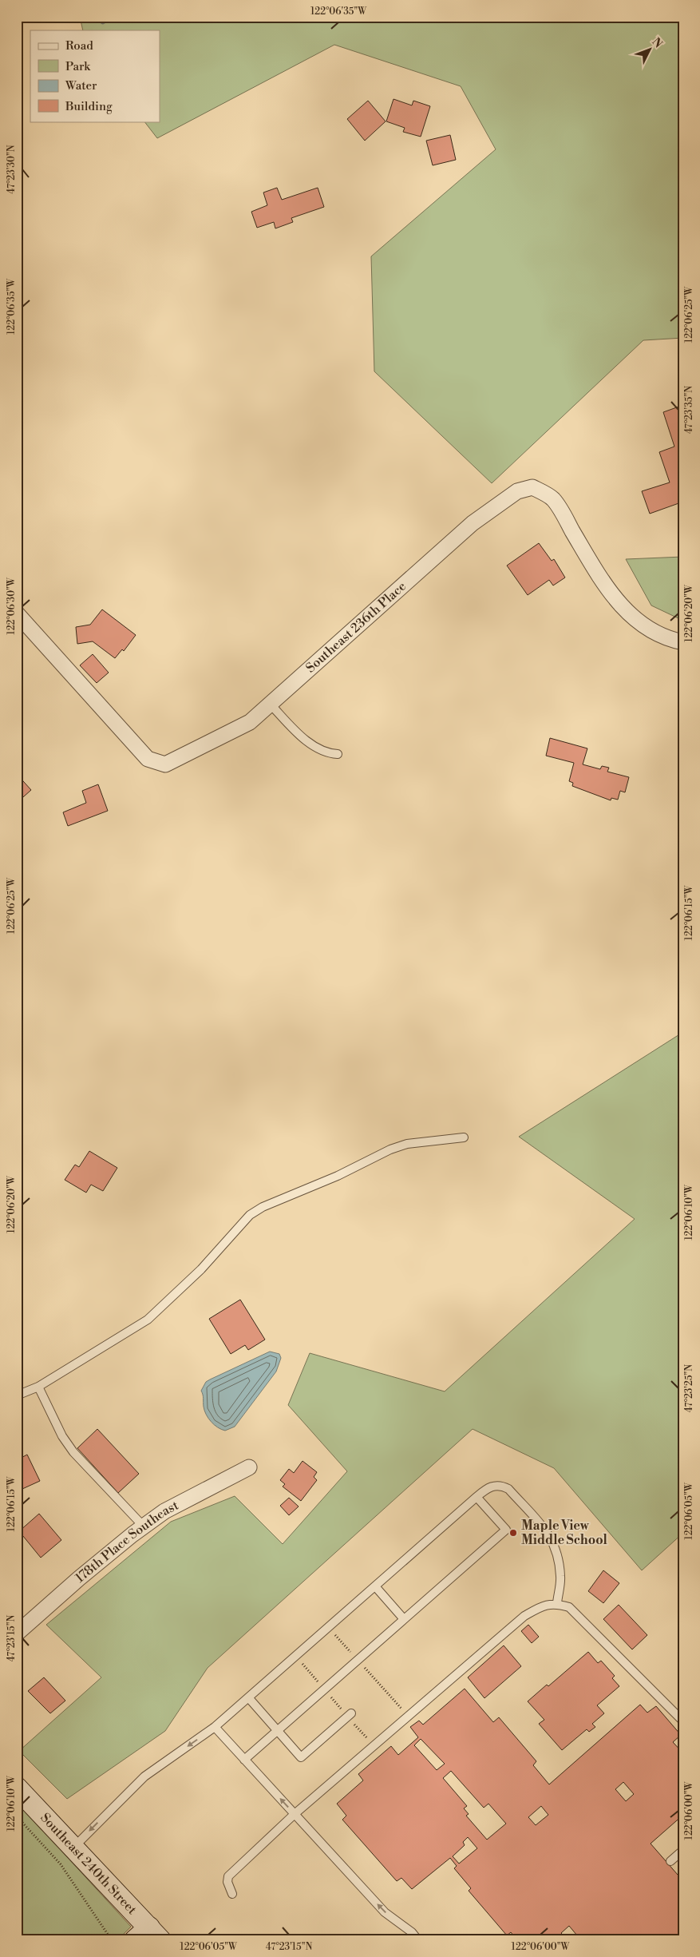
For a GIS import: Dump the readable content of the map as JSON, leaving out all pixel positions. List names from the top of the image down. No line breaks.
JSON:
{"streets":{"main road":["Southeast 240th Street"],"street":["Southeast 236th Place","178th Place Southeast"]},"places":["Maple View Middle School"],"legend":["Road","Park","Water","Building"],"north":"top right","coordinates":["122°06'35\"W","47°23'30\"N","122°06'25\"W","47°23'35\"N","122°06'30\"W","122°06'20\"W","122°06'15\"W","122°06'10\"W","47°23'25\"N","122°06'05\"W","47°23'15\"N","122°06'00\"W"]}
